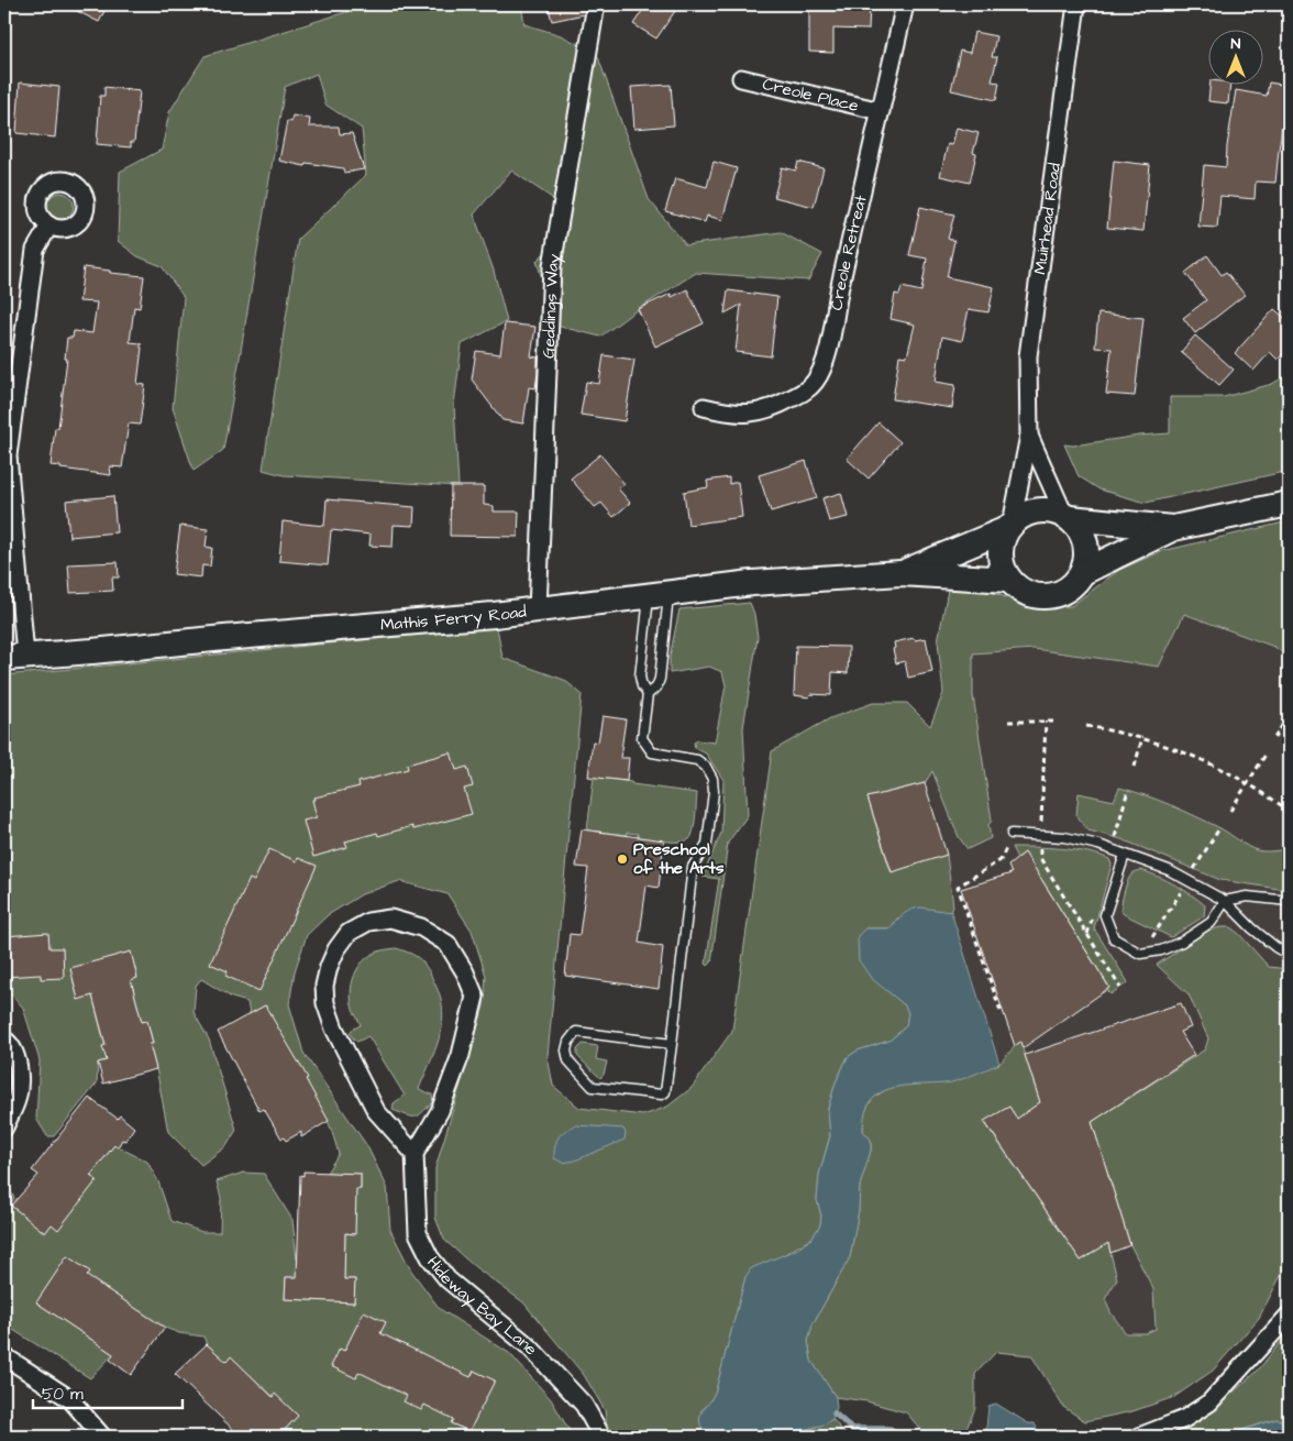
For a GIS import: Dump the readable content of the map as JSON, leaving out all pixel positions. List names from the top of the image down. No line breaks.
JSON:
{"streets":{"main road":["Mathis Ferry Road"],"street":["Creole Place","Muirhead Road","Creole Retreat","Geddings Way","Hideway Bay Lane"]},"crossings":[["Creole Place","Creole Retreat"],["Muirhead Road","Mathis Ferry Road"],["Geddings Way","Mathis Ferry Road"]],"places":["Preschool of the Arts"],"scale_bar":"50 m","north":"top"}
